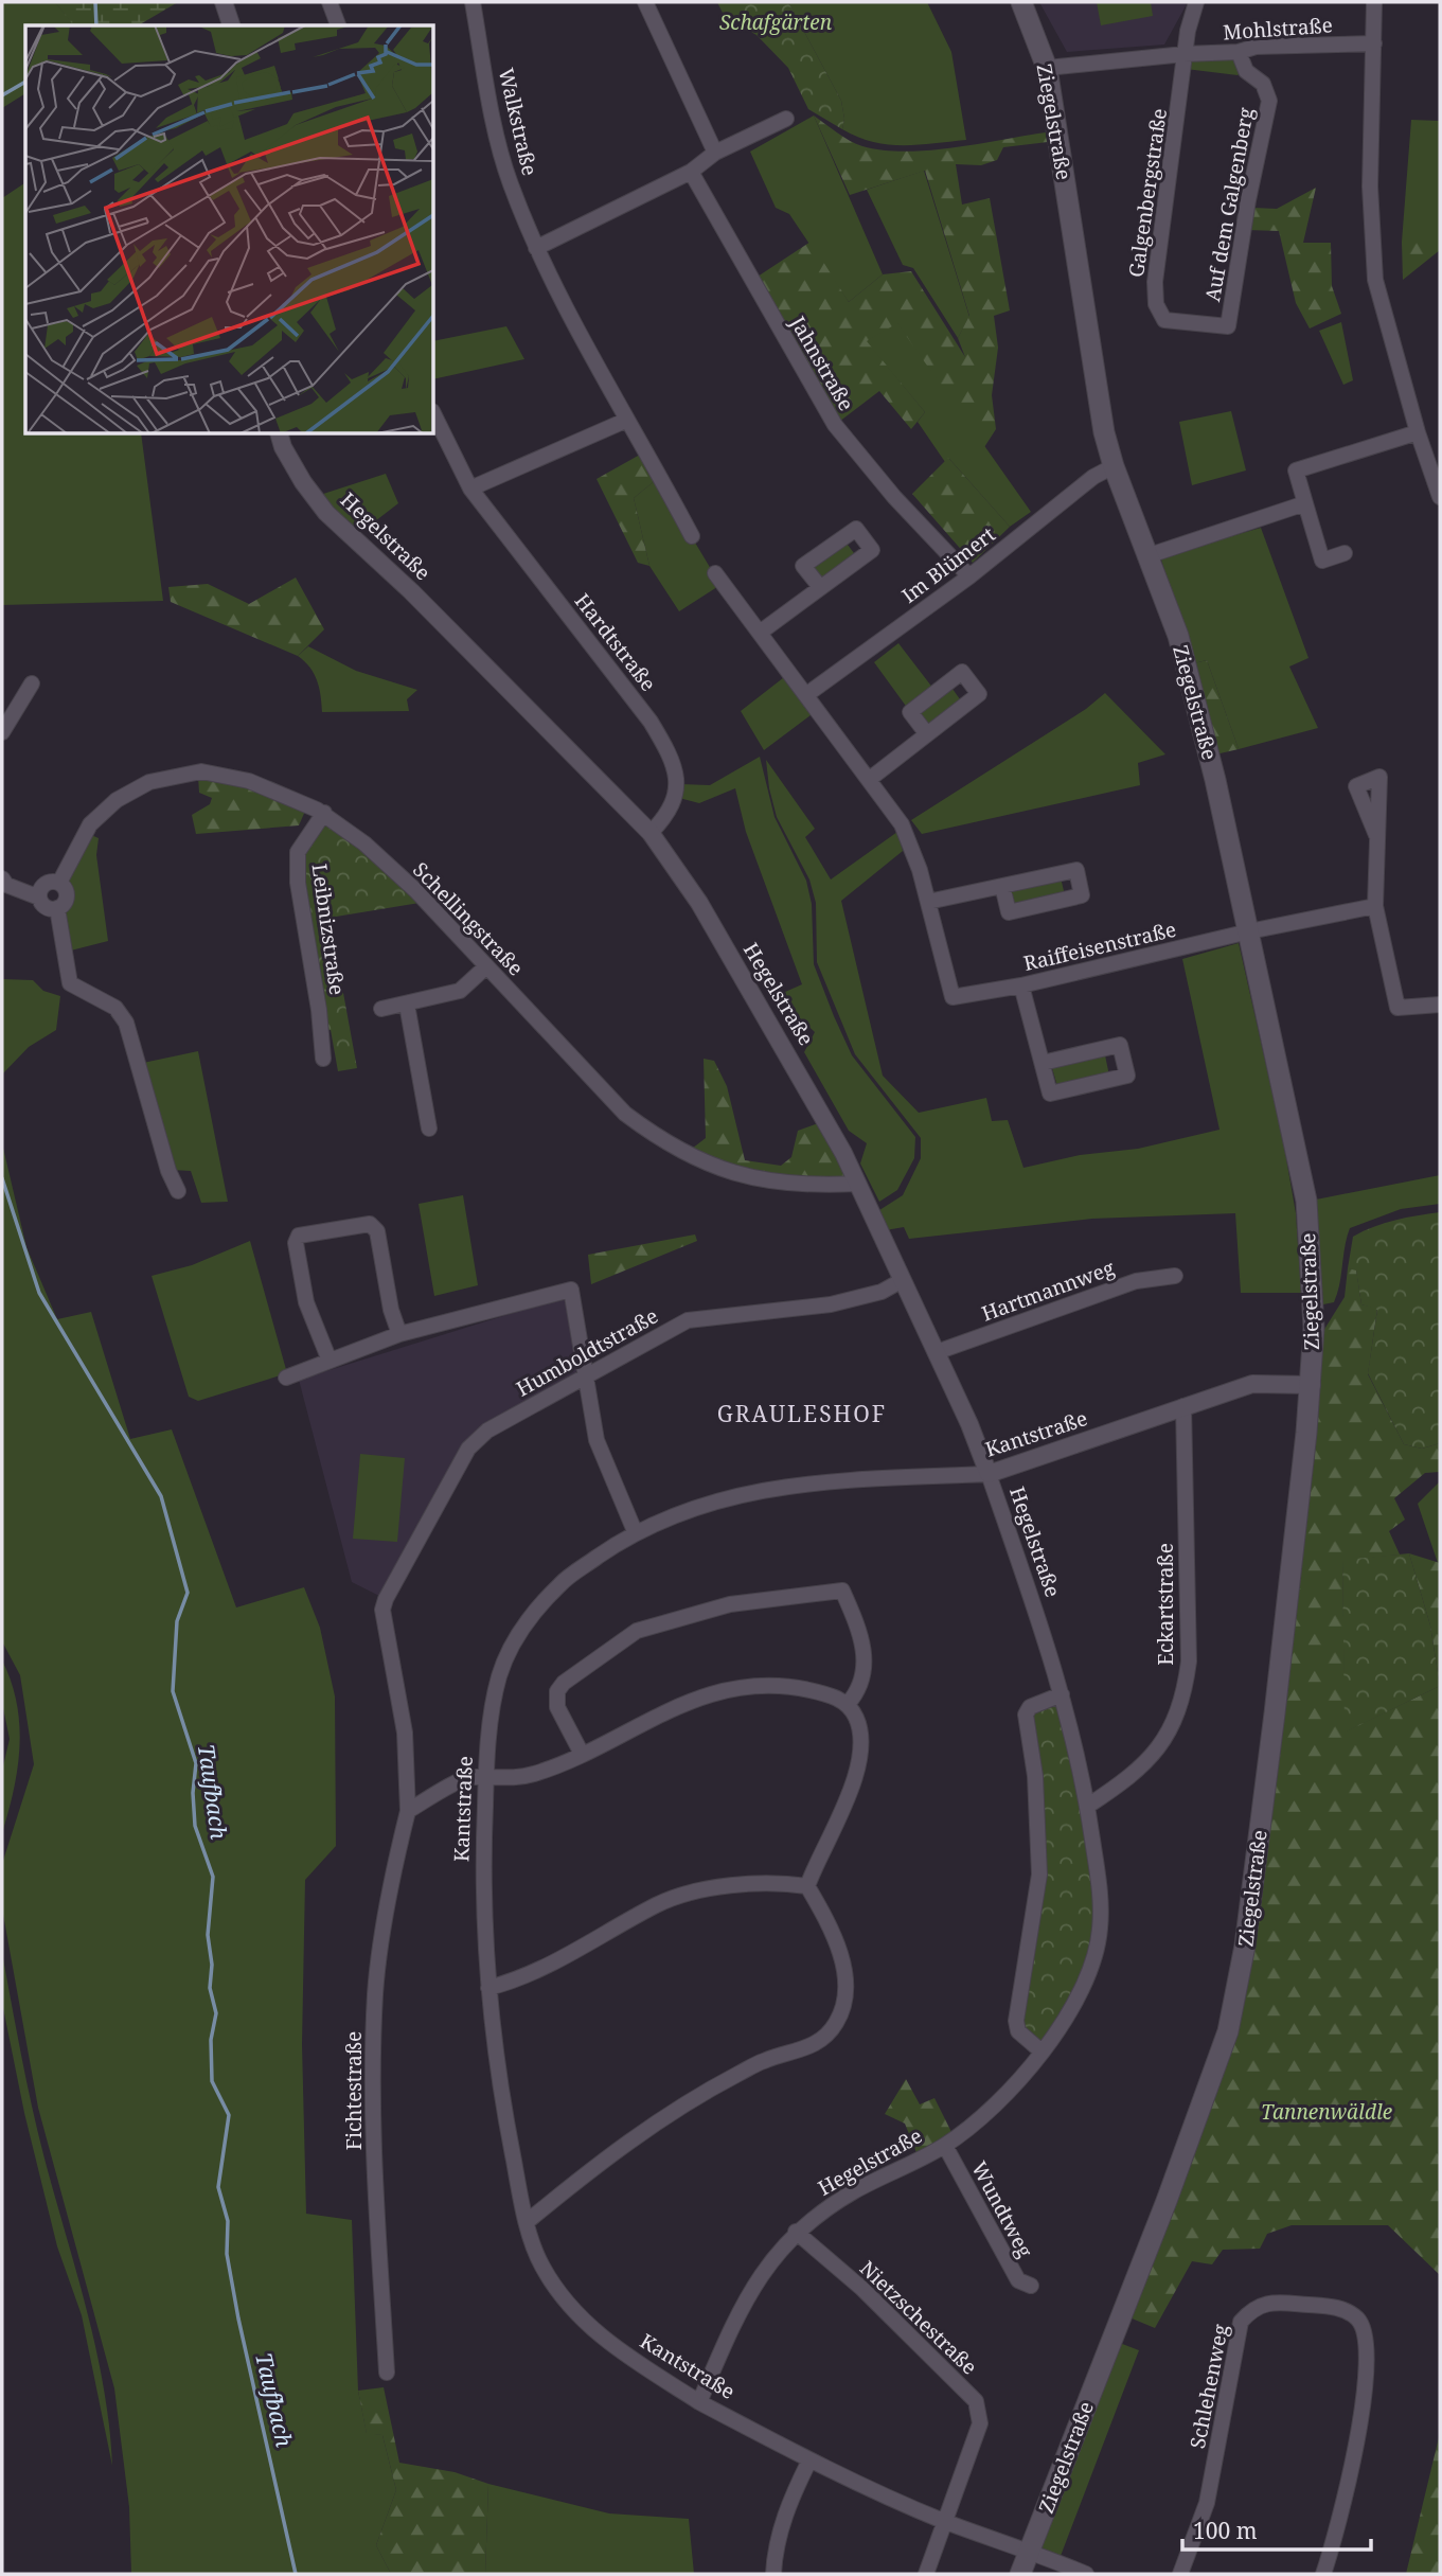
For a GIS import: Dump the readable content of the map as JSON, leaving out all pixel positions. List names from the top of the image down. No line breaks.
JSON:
{"streets":{"main road":["Ziegelstraße"],"street":["Mohlstraße","Walkstraße","Galgenbergstraße","Auf dem Galgenberg","Jahnstraße","Hegelstraße","Im Blümert","Hardtstraße","Schellingstraße","Leibnizstraße","Raiffeisenstraße","Hartmannweg","Humboldtstraße","Kantstraße","Eckartstraße","Fichtestraße","Wundtweg","Nietzschestraße","Schlehenweg"]},"crossings":[["Mohlstraße","Galgenbergstraße"],["Mohlstraße","Auf dem Galgenberg"],["Ziegelstraße","Im Blümert"],["Ziegelstraße","Raiffeisenstraße"],["Ziegelstraße","Kantstraße"],["Galgenbergstraße","Auf dem Galgenberg"],["Jahnstraße","Im Blümert"],["Hegelstraße","Hardtstraße"],["Hegelstraße","Schellingstraße"],["Hegelstraße","Hartmannweg"],["Hegelstraße","Humboldtstraße"],["Hegelstraße","Kantstraße"],["Hegelstraße","Eckartstraße"],["Hegelstraße","Wundtweg"],["Hegelstraße","Nietzschestraße"],["Schellingstraße","Leibnizstraße"],["Humboldtstraße","Fichtestraße"],["Kantstraße","Eckartstraße"],["Kantstraße","Nietzschestraße"]],"districts":["GRAULESHOF"],"water":["Taufbach"],"parks":["Schafgärten","Tannenwäldle"],"scale_bar":"100 m"}
